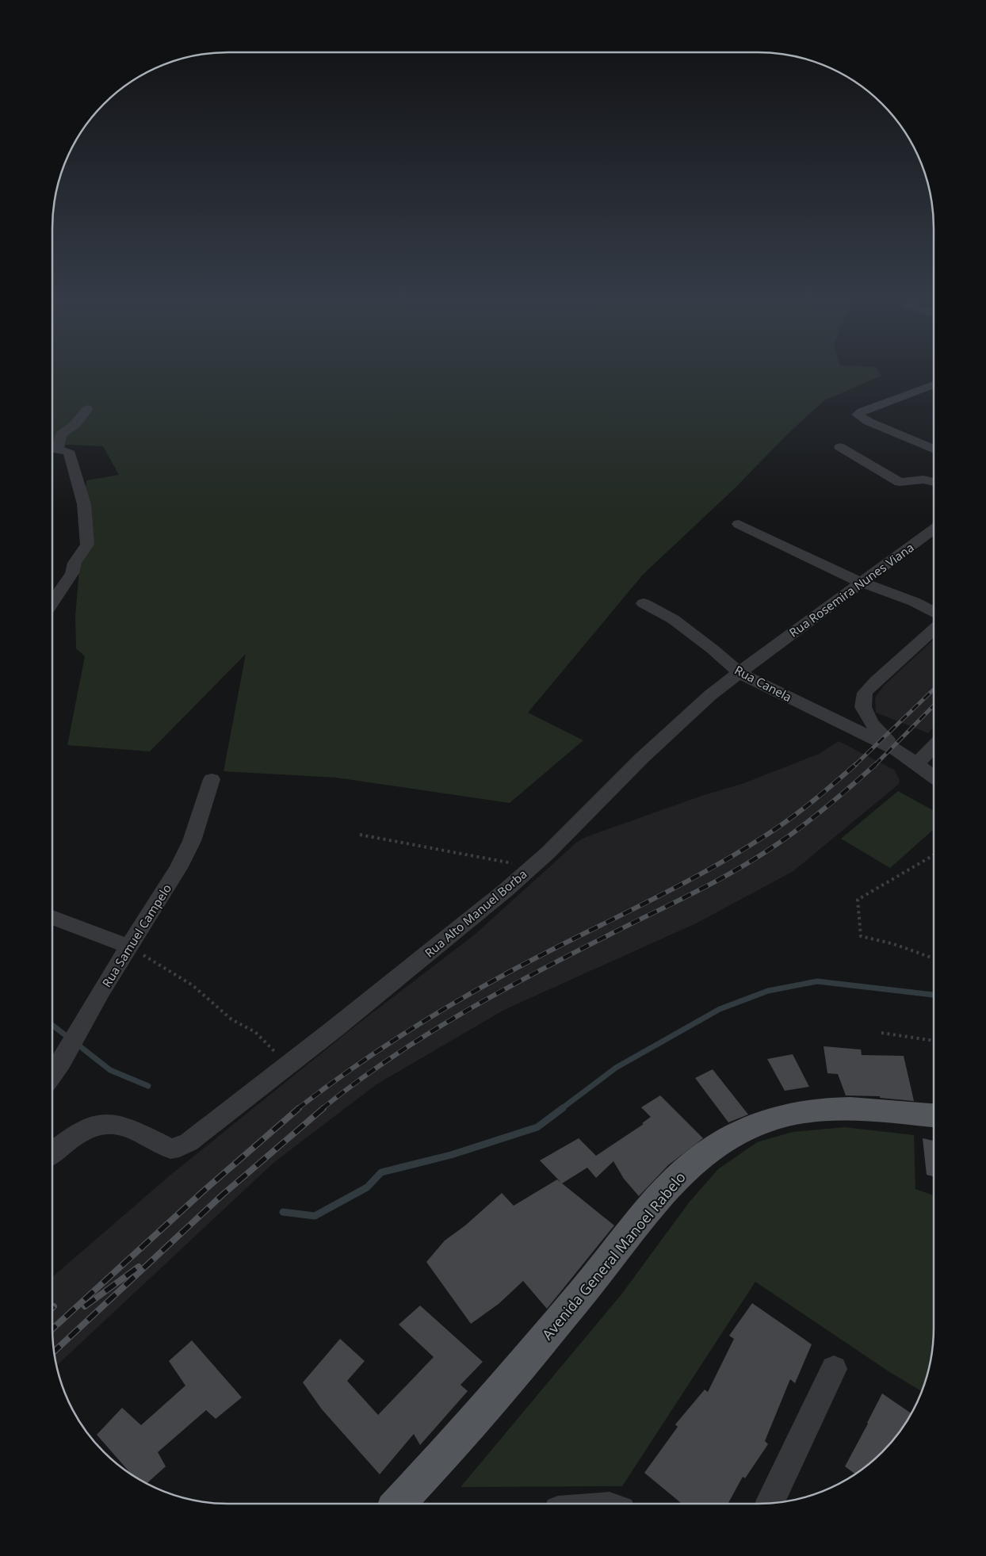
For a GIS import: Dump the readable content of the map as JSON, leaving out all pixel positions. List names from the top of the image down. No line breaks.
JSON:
{"streets":{"main road":["Avenida General Manoel Rabelo"],"street":["Rua Rosemira Nunes Viana","Rua Canela","Rua Alto Manuel Borba","Rua Samuel Campelo"]},"crossings":[["Rua Rosemira Nunes Viana","Rua Alto Manuel Borba"],["Rua Canela","Rua Alto Manuel Borba"]]}
